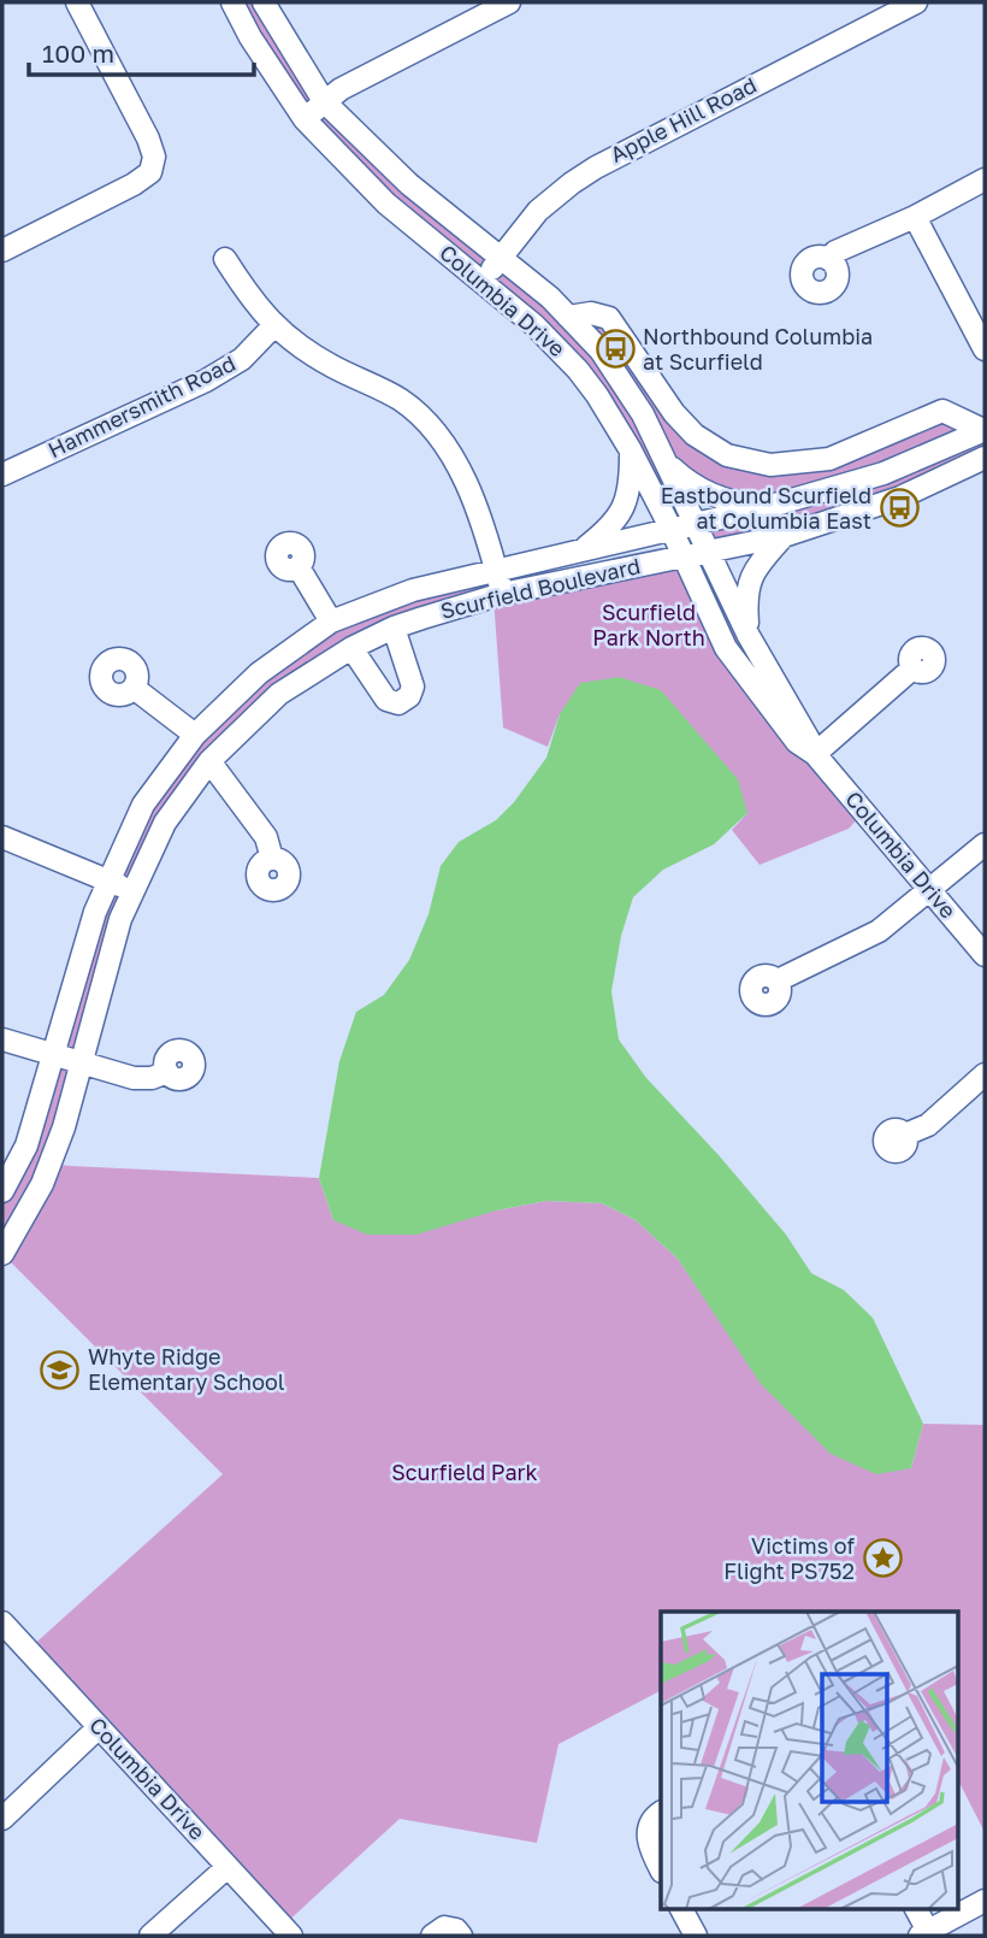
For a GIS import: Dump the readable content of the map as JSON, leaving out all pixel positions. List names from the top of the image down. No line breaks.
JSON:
{"streets":{"street":["Apple Hill Road","Columbia Drive","Hammersmith Road","Scurfield Boulevard"]},"crossings":[["Apple Hill Road","Columbia Drive"],["Columbia Drive","Scurfield Boulevard"]],"parks":["Scurfield Park North","Scurfield Park"],"places":{"bus stop":["Northbound Columbia at Scurfield","Eastbound Scurfield at Columbia East"],"school or university":["Whyte Ridge Elementary School"],"place":["Victims of Flight PS752"]},"scale_bar":"100 m"}
